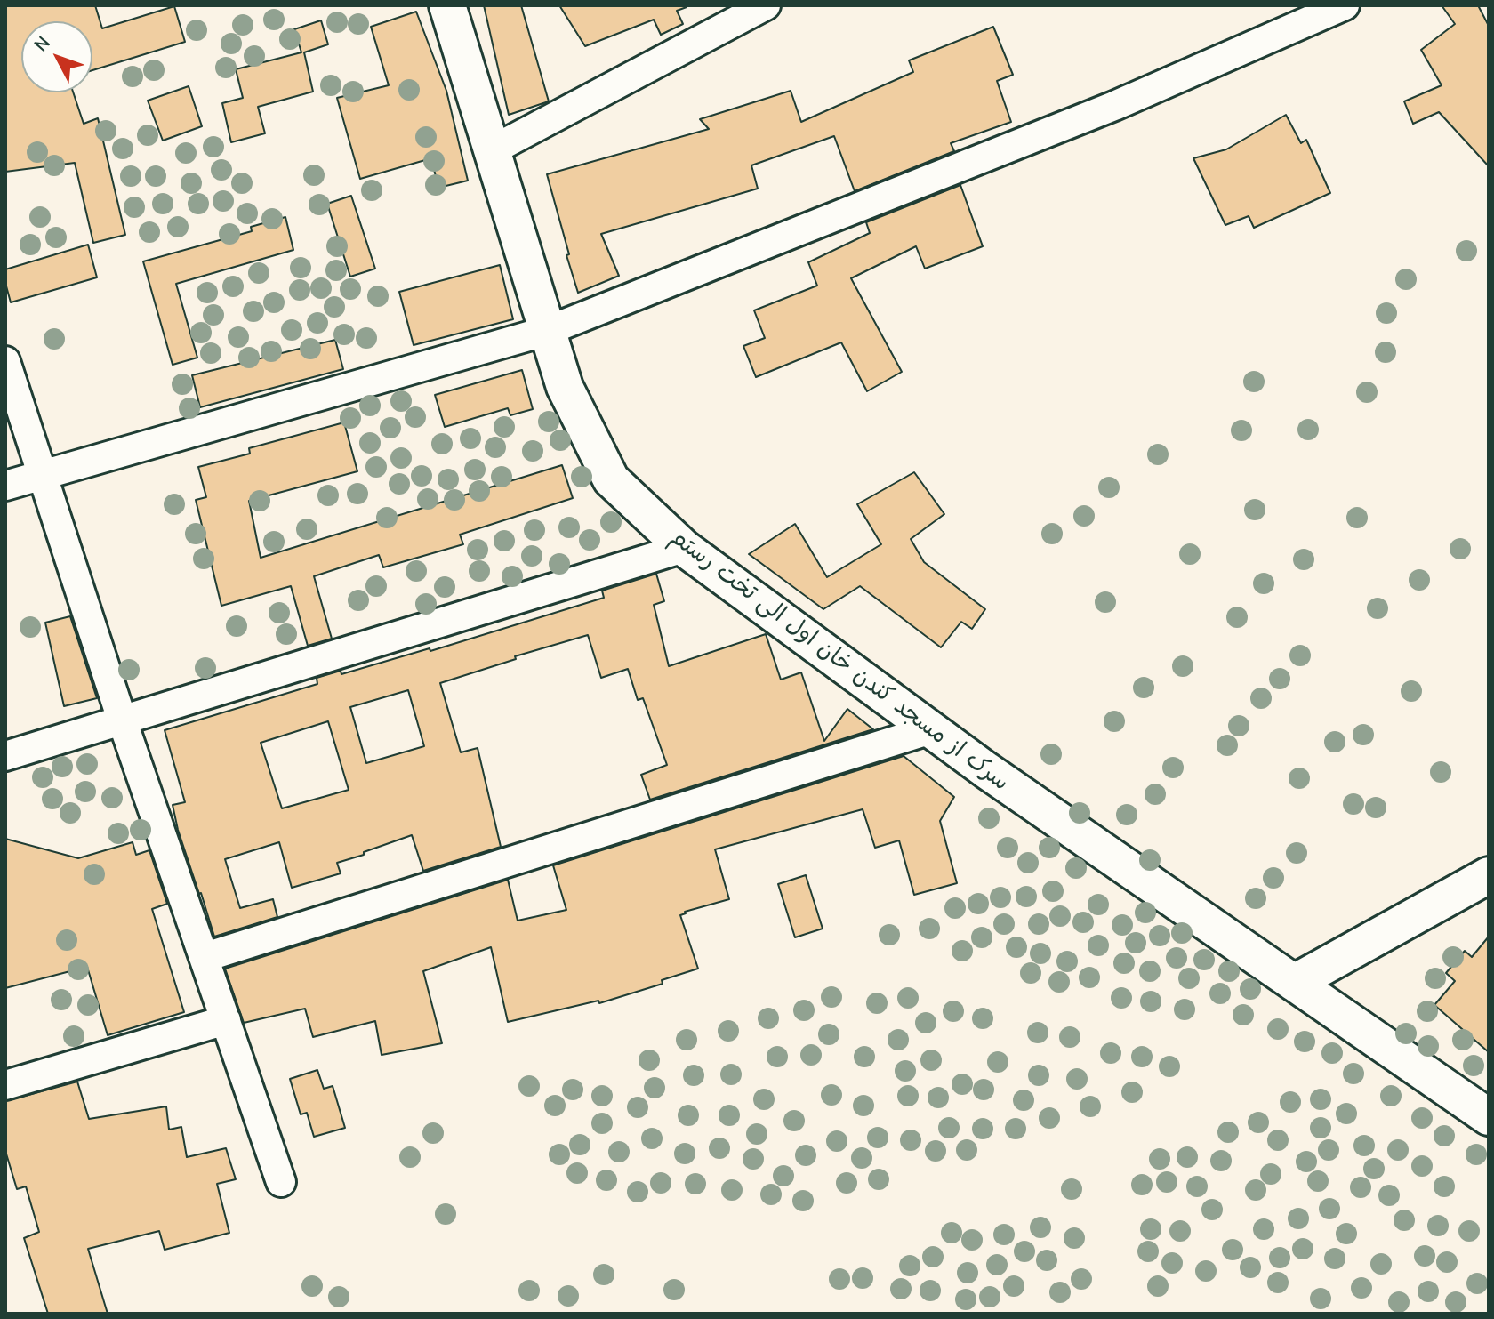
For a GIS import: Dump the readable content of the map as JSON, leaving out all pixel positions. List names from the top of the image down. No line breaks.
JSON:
{"streets":{"street":["سرک از مسجد کندن خان اول الی تخت رستم"]},"north":"top left"}
